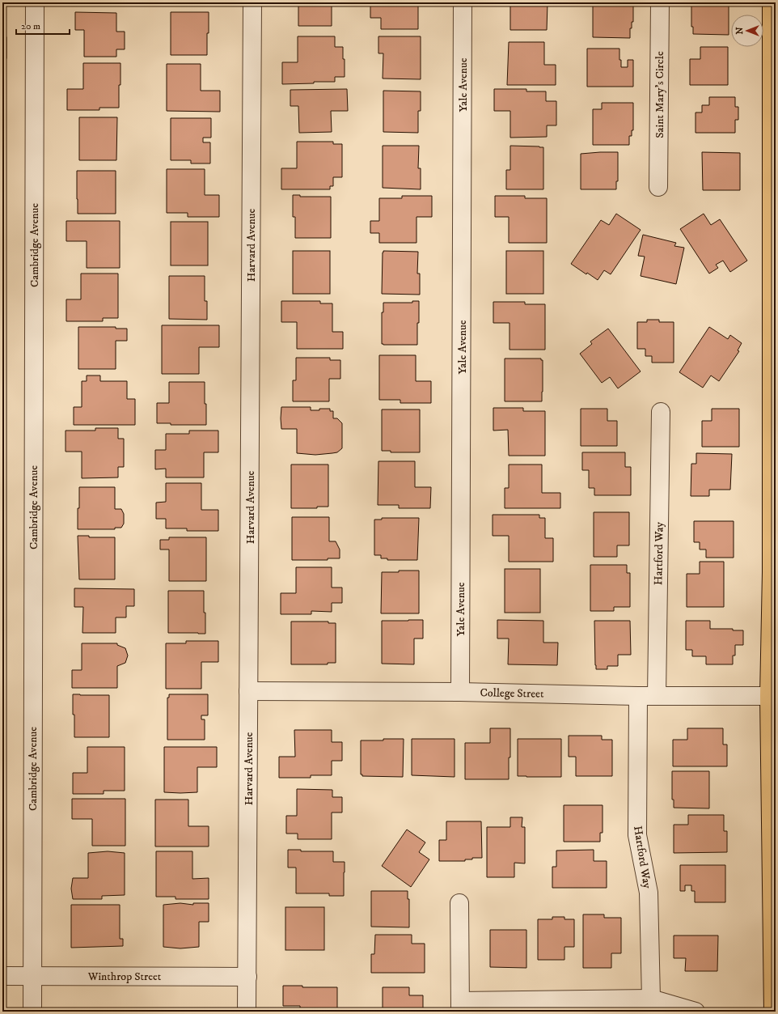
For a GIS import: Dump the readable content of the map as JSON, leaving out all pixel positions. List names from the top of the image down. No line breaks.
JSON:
{"streets":{"street":["Yale Avenue","Saint Mary's Circle","Cambridge Avenue","Harvard Avenue","Hartford Way","College Street","Winthrop Street"]},"crossings":[["Yale Avenue","College Street"],["Cambridge Avenue","Winthrop Street"],["Harvard Avenue","College Street"],["Harvard Avenue","Winthrop Street"],["Hartford Way","College Street"]],"scale_bar":"20 m","north":"left"}
